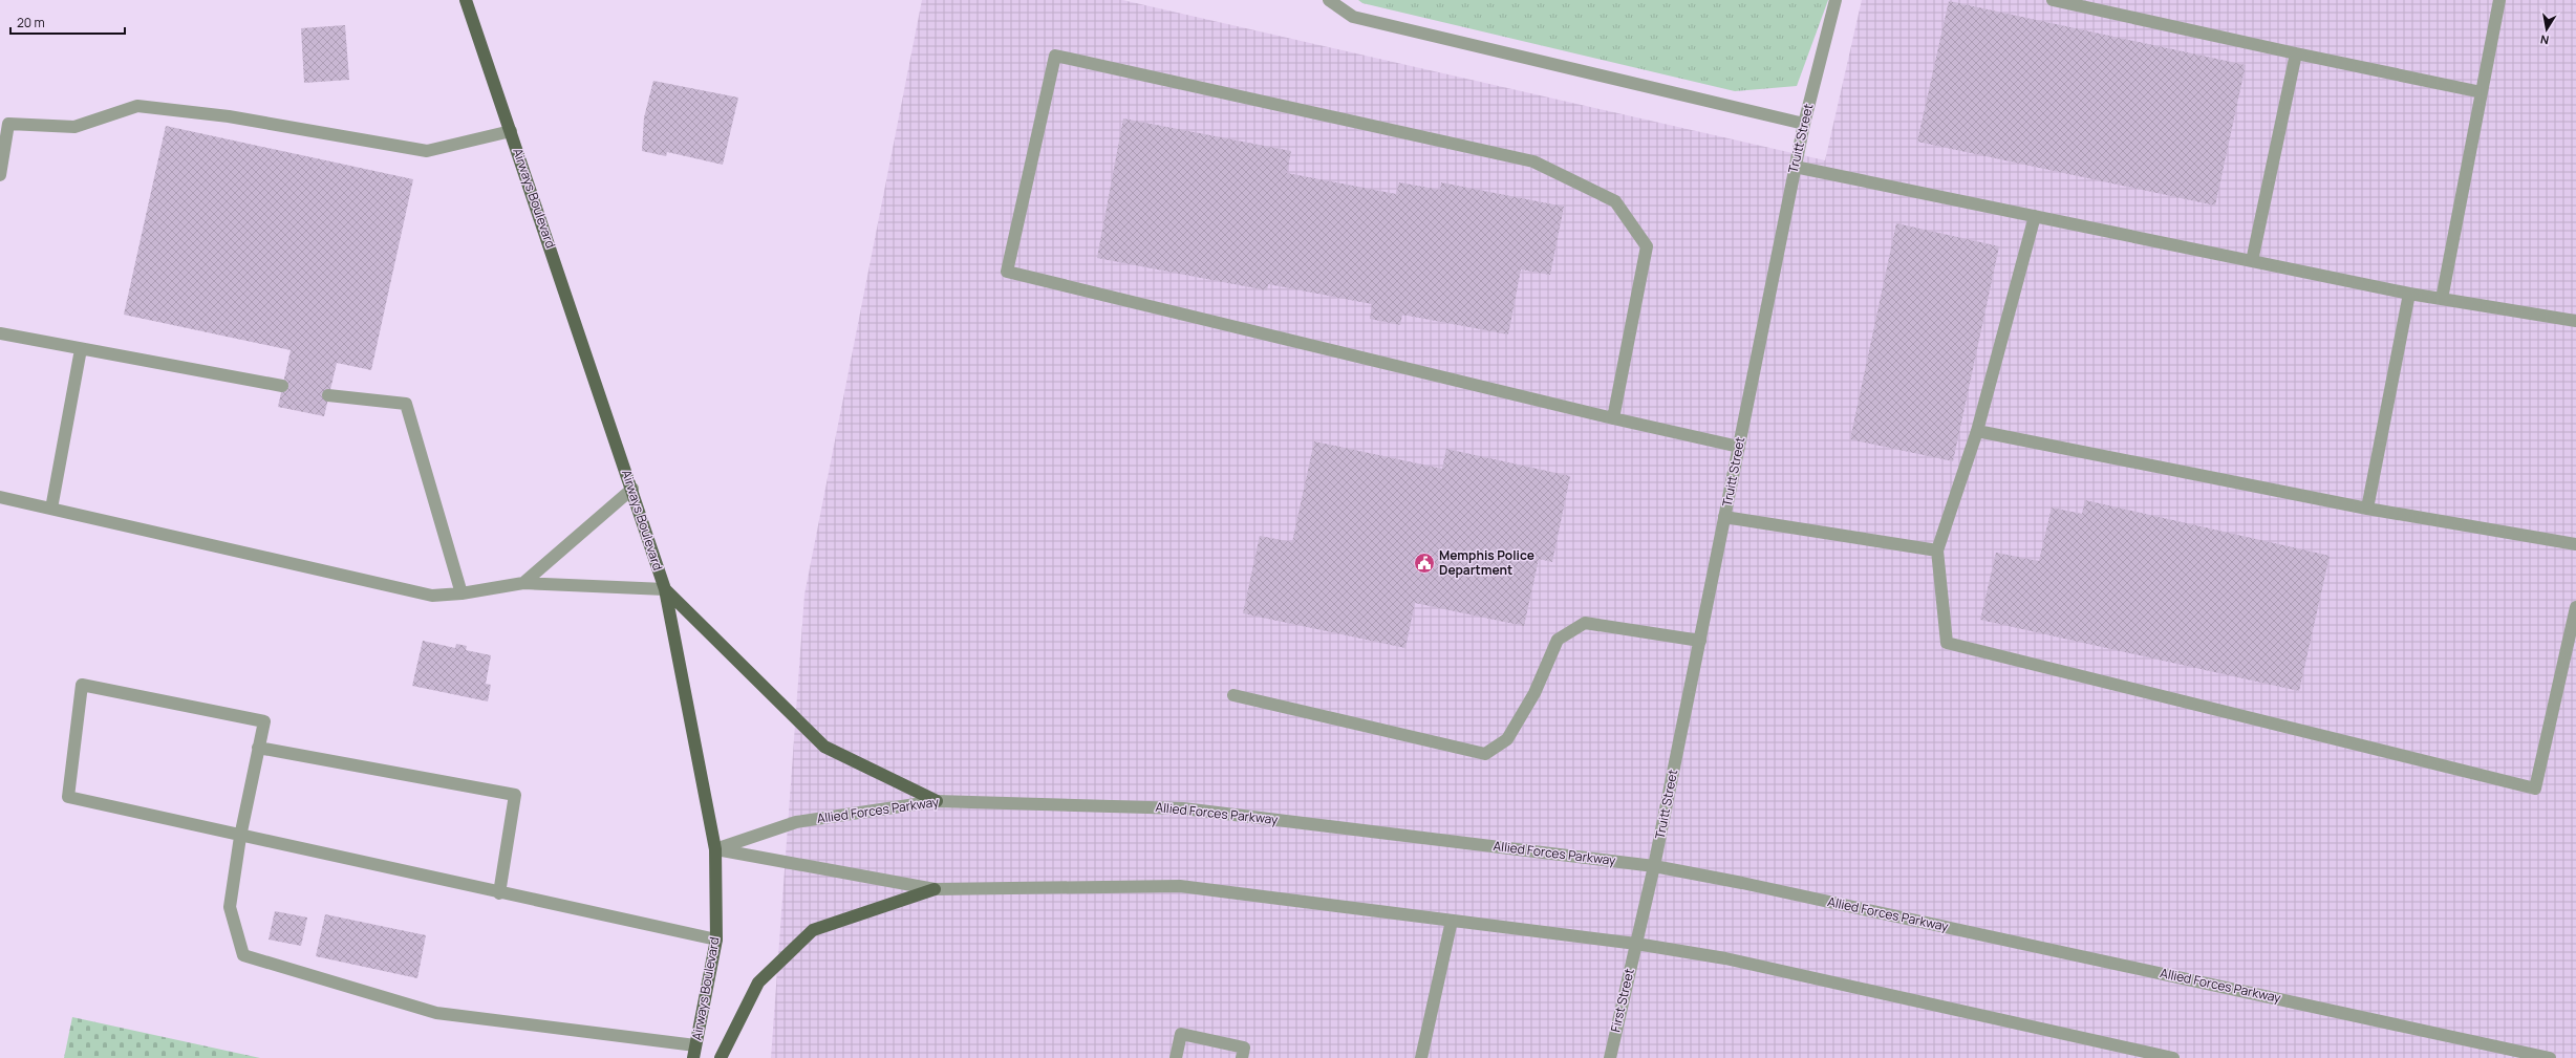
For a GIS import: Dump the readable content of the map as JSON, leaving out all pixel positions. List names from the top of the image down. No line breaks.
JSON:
{"streets":{"main road":["Airways Boulevard"],"street":["Truitt Street","Allied Forces Parkway","First Street"]},"crossings":[["Truitt Street","Allied Forces Parkway"],["Truitt Street","First Street"],["Airways Boulevard","Allied Forces Parkway"]],"places":{"public building":["Memphis Police Department"]},"scale_bar":"20 m","north":"bottom"}
